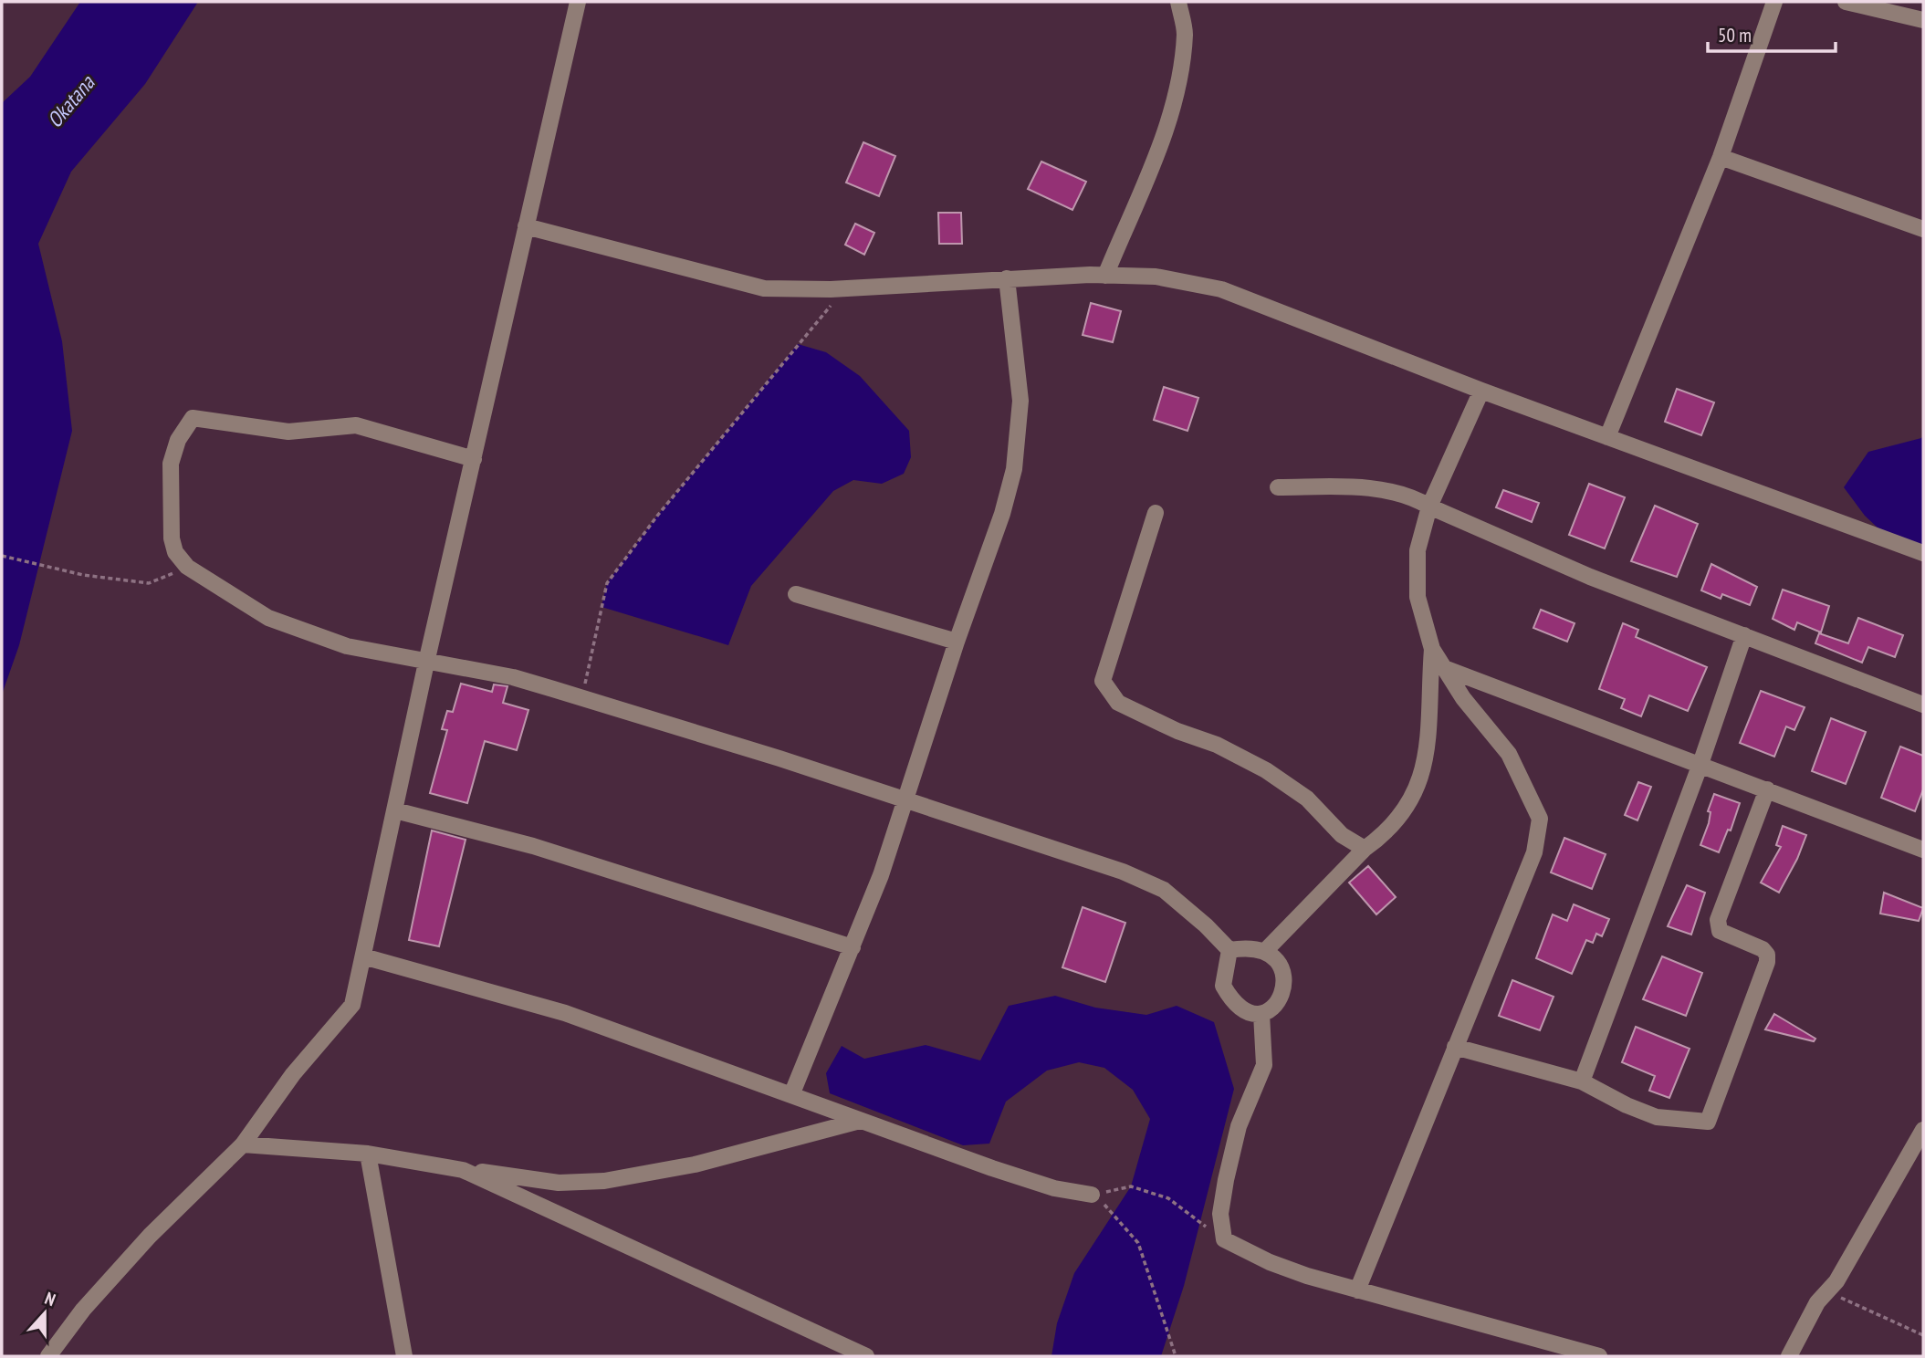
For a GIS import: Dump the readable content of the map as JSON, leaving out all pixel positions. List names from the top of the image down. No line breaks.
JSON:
{"water":["Okatana"],"scale_bar":"50 m","north":"top"}
